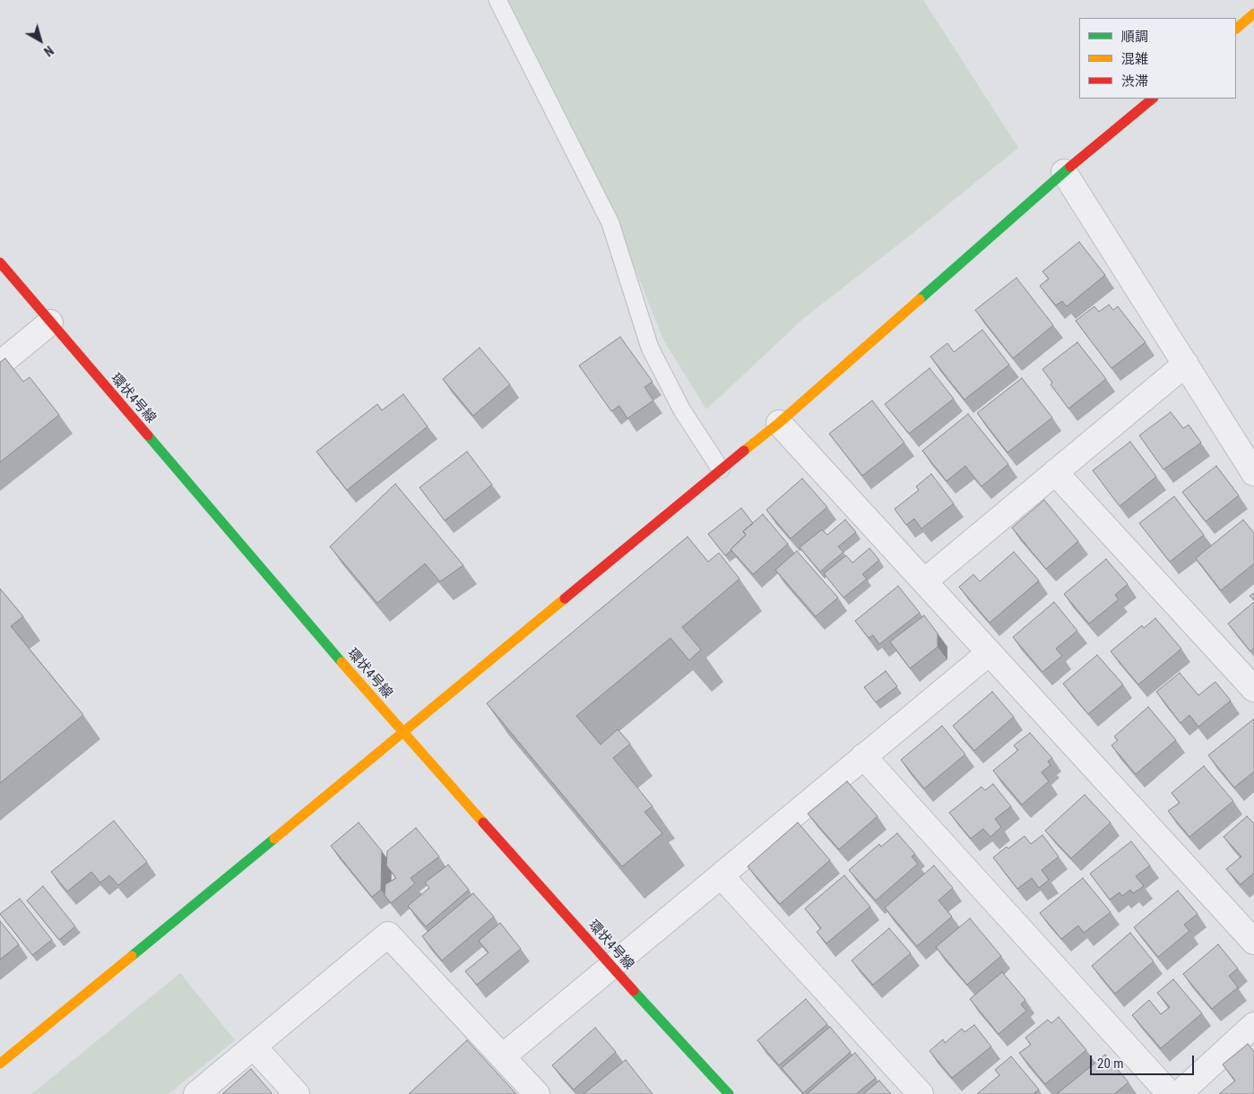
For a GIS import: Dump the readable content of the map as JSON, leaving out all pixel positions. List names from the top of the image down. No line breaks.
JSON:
{"streets":{"street":["環状4号線"]},"legend":["順調","混雑","渋滞"],"scale_bar":"20 m","north":"bottom right"}
